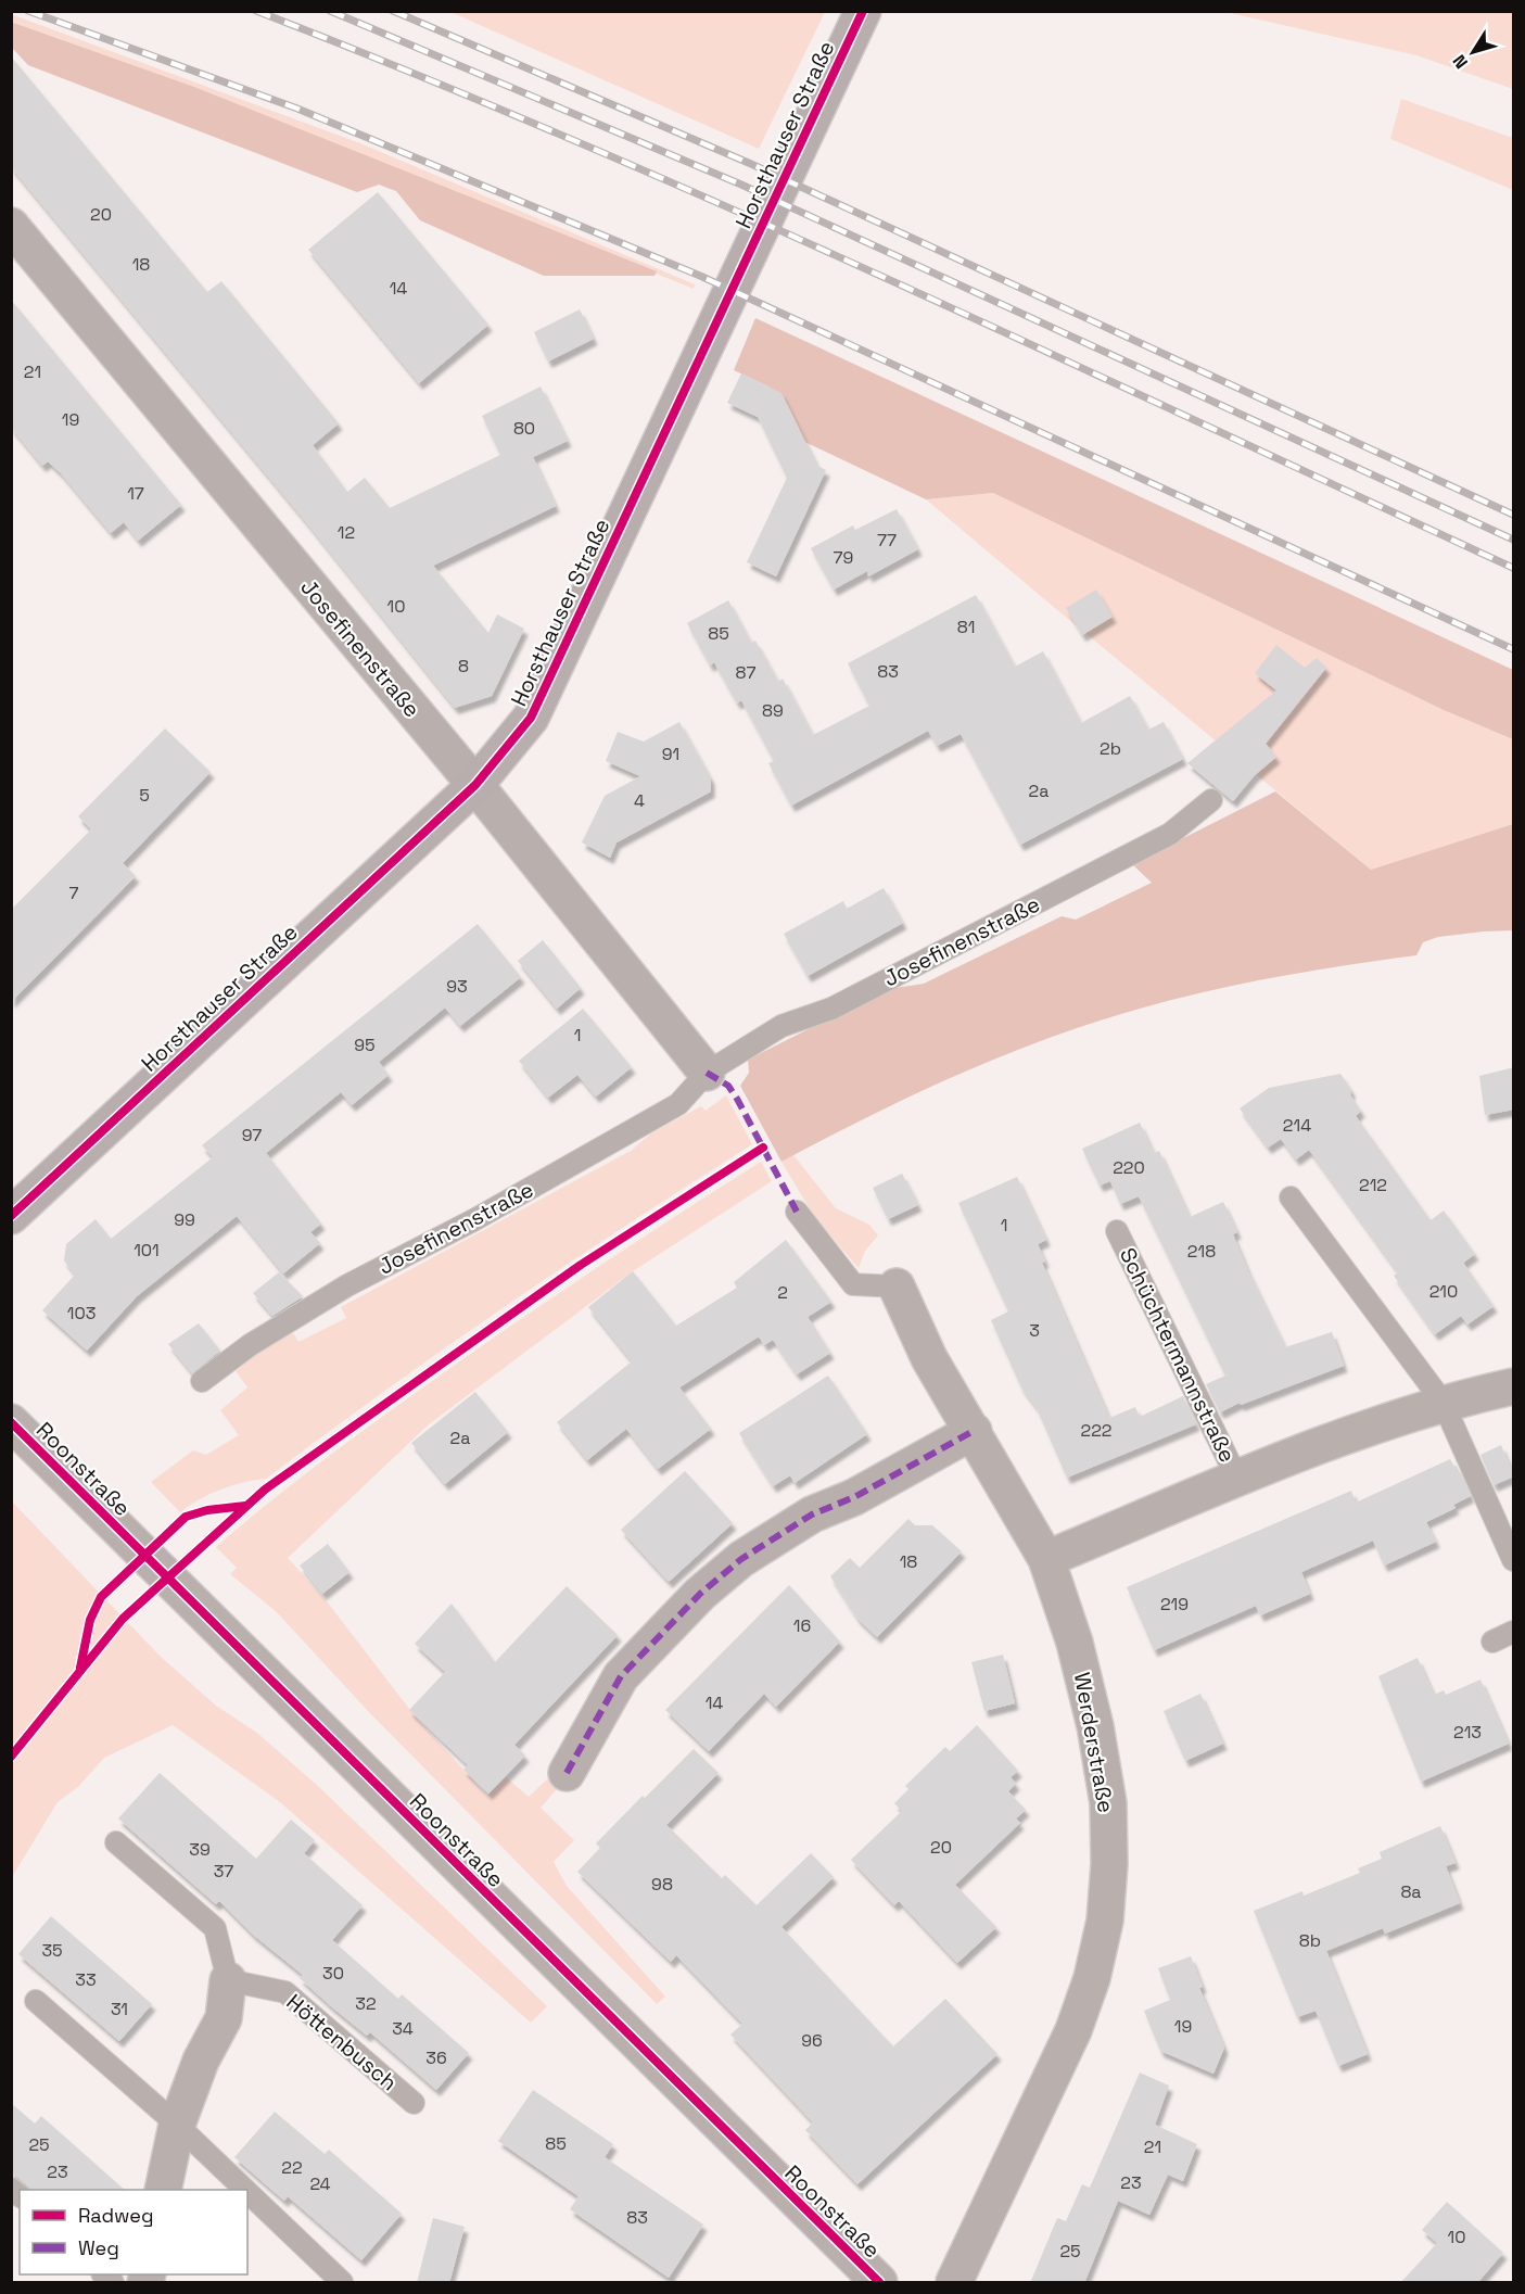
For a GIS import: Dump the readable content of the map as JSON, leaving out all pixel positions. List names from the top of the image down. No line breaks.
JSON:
{"streets":{"main road":["Horsthauser Straße"],"street":["Josefinenstraße","Schüchtermannstraße","Roonstraße","Werderstraße"],"lane":["Höttenbusch"]},"crossings":[["Horsthauser Straße","Josefinenstraße"],["Schüchtermannstraße","Werderstraße"]],"house_numbers":["20","18","14","21","19","80","17","12","77","79","10","81","85","8","83","87","89","2b","91","2a","5","4","7","93","1","95","214","97","220","212","99","1","101","218","210","2","103","3","222","2a","18","219","16","14","213","20","39","37","98","8a","8b","35","30","33","32","31","19","34","96","36","85","25","21","22","23","23","24","83","10","25"],"legend":["Radweg","Weg"],"north":"bottom left"}
